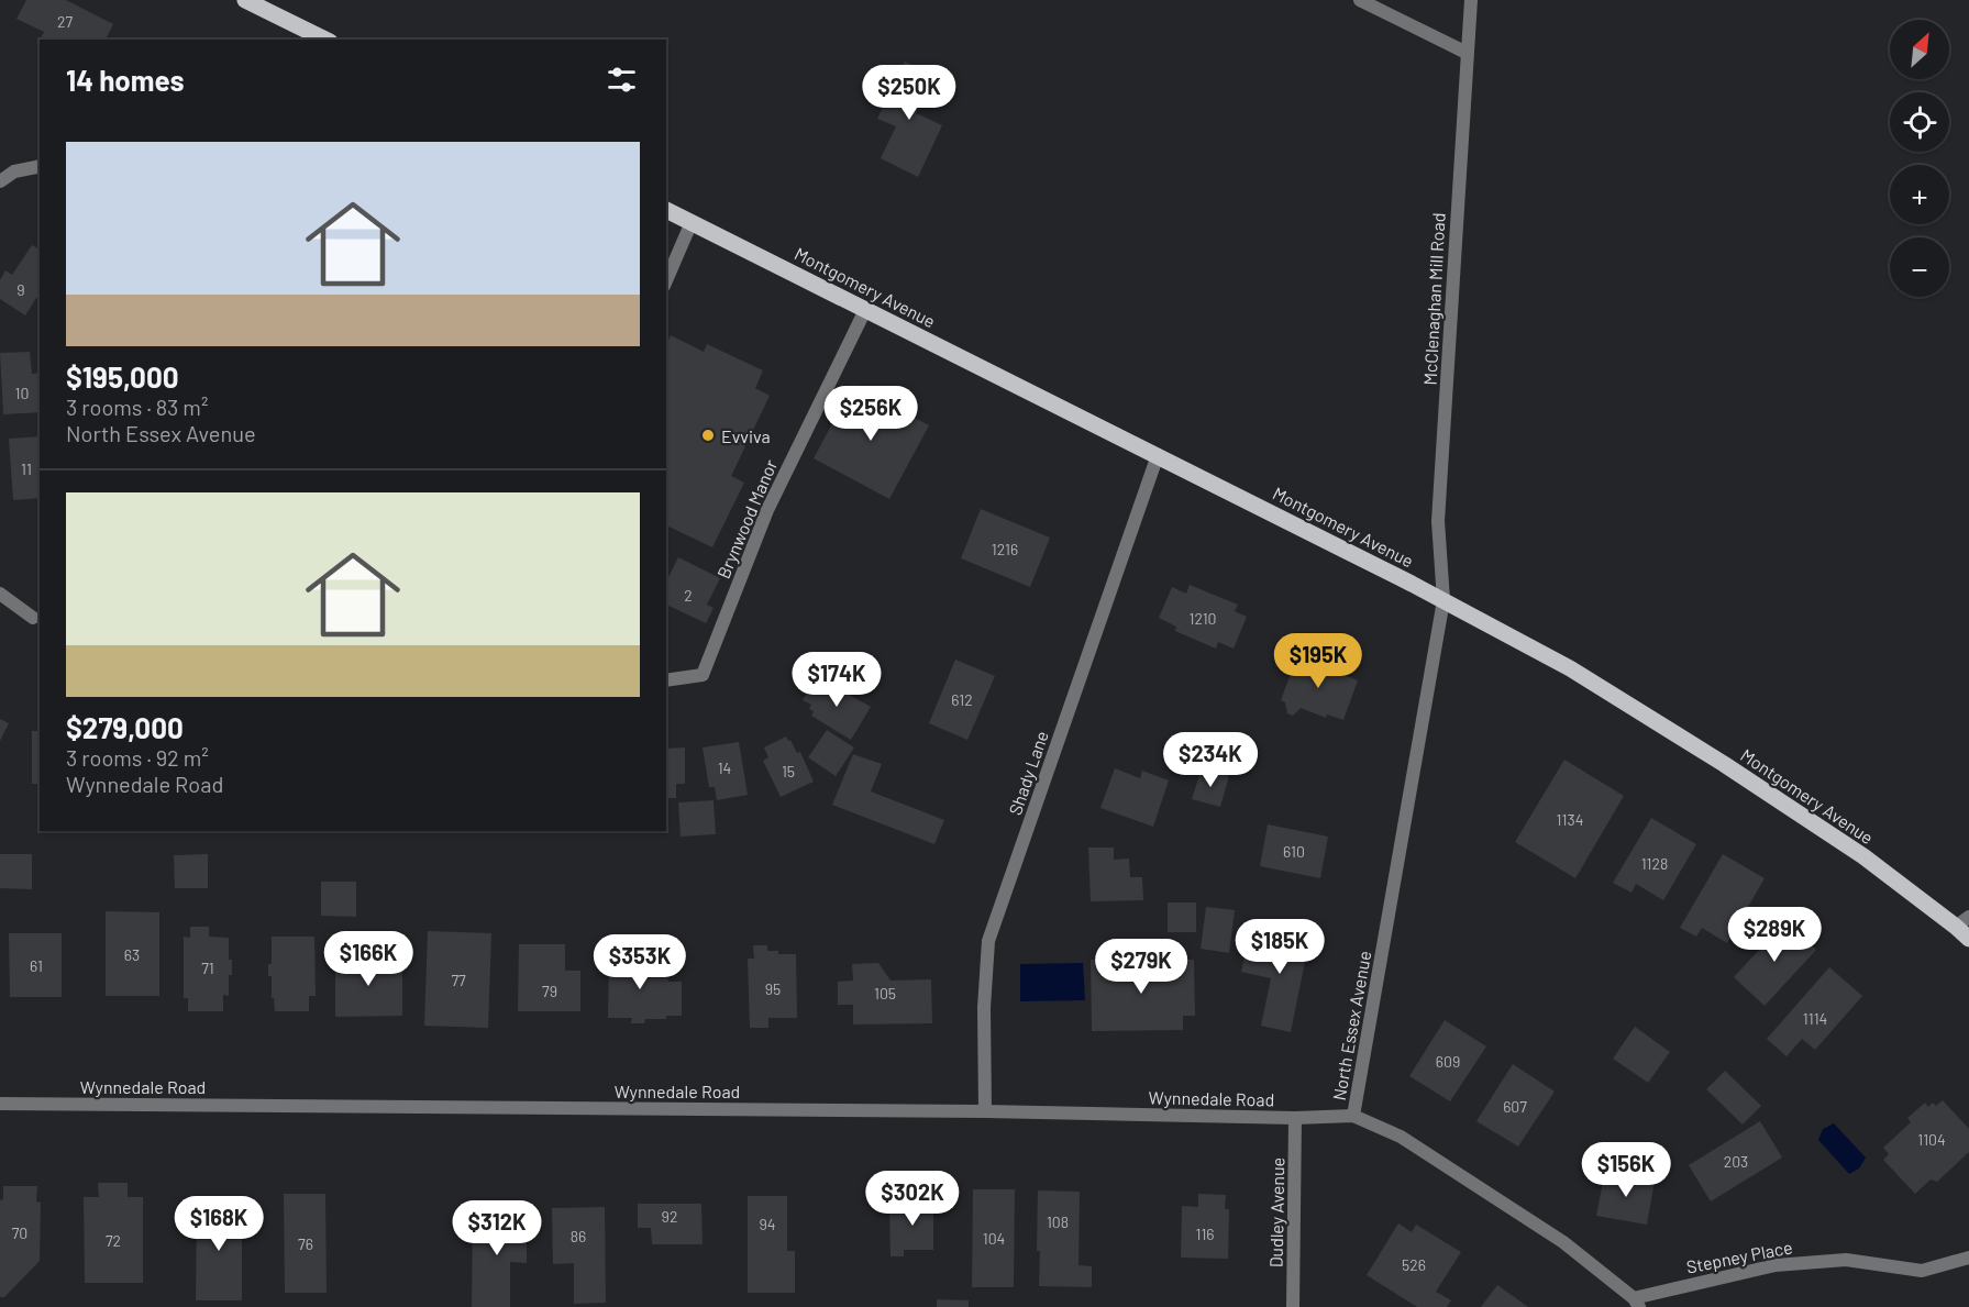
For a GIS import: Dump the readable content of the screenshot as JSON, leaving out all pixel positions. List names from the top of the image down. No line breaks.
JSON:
{"streets":{"main road":["Montgomery Avenue"],"street":["McClenaghan Mill Road","Brynwood Manor","Shady Lane","North Essex Avenue","Wynnedale Road","Dudley Avenue","Stepney Place"]},"crossings":[["Montgomery Avenue","McClenaghan Mill Road"],["Montgomery Avenue","Brynwood Manor"],["Montgomery Avenue","Shady Lane"],["Montgomery Avenue","North Essex Avenue"],["McClenaghan Mill Road","North Essex Avenue"],["Shady Lane","Wynnedale Road"],["North Essex Avenue","Wynnedale Road"],["North Essex Avenue","Stepney Place"],["Wynnedale Road","Dudley Avenue"]],"places":["Evviva"],"house_numbers":["27","9","10","11","1216","2","1210","612","14","15","1134","610","1128","63","61","71","77","95","79","105","1114","609","607","1104","203","92","108","94","70","116","86","104","72","76","526"],"north":"top right","page":{"map_buttons":["+","−"],"heading":"14 homes","price":["$250K","$256K","$195K","$174K","$234K","$289K","$185K","$166K","$353K","$279K","$156K","$302K","$168K","$312K"],"list":[{"name":"$195,000","note":"3 rooms · 83 m² · North Essex Avenue"},{"name":"$279,000","note":"3 rooms · 92 m² · Wynnedale Road"}]}}
